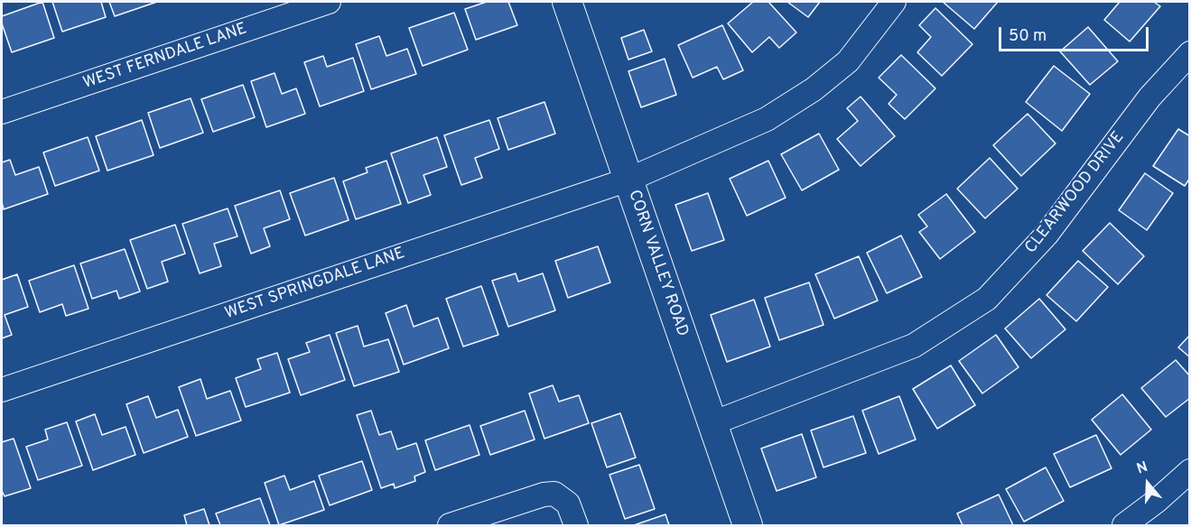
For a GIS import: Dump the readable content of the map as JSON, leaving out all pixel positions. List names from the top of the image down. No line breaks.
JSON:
{"streets":{"main road":["CORN VALLEY ROAD"],"street":["WEST FERNDALE LANE","CLEARWOOD DRIVE","WEST SPRINGDALE LANE"]},"crossings":[["CLEARWOOD DRIVE","CORN VALLEY ROAD"],["CORN VALLEY ROAD","WEST SPRINGDALE LANE"]],"scale_bar":"50 m","north":"top"}
